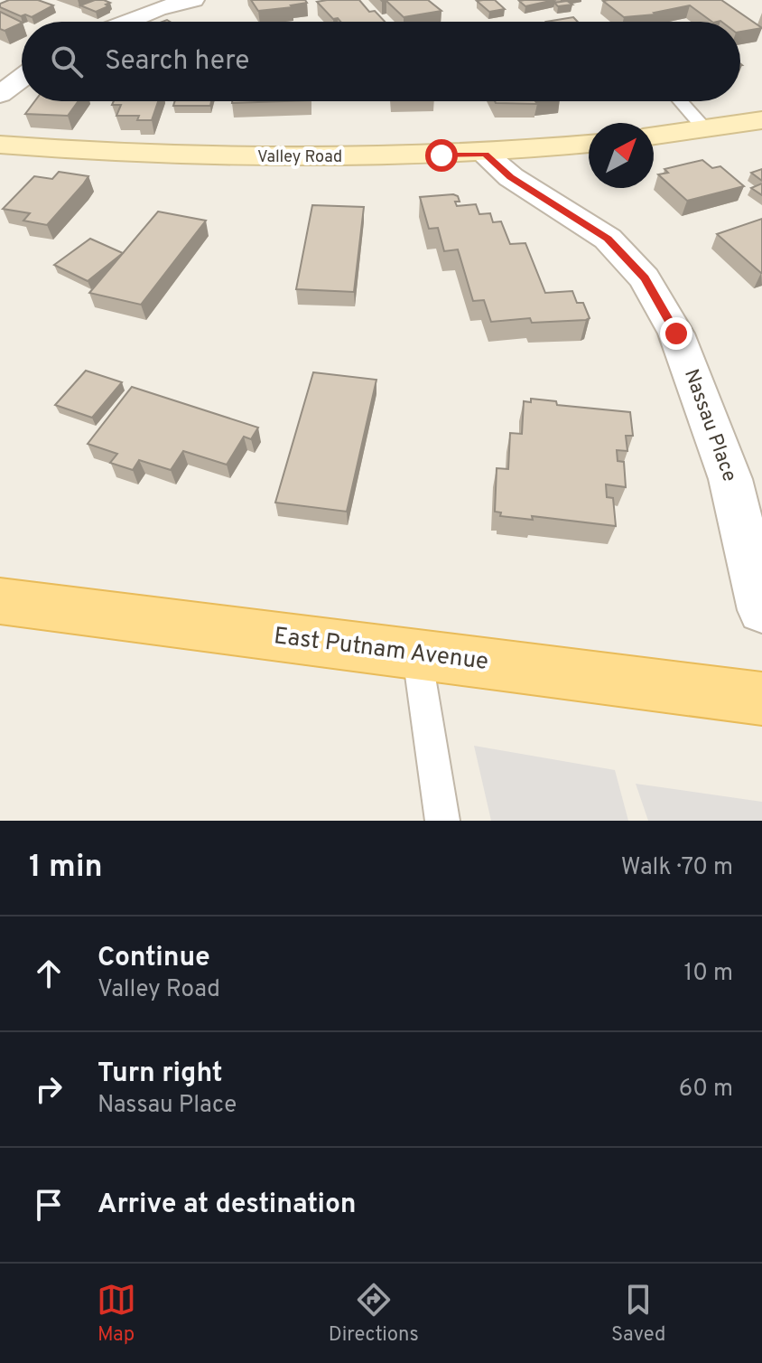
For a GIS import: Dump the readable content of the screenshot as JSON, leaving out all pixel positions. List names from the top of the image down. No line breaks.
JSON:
{"streets":{"main road":["Valley Road","East Putnam Avenue"],"street":["Nassau Place"]},"crossings":[["Valley Road","Nassau Place"]],"north":"top right","page":{"search":"Search here","heading":["1 min","Walk · 70 m"],"list":[["Continue","Valley Road","10 m"],["Turn right","Nassau Place","60 m"],"Arrive at destination"],"nav":["Map","Directions","Saved"]}}
